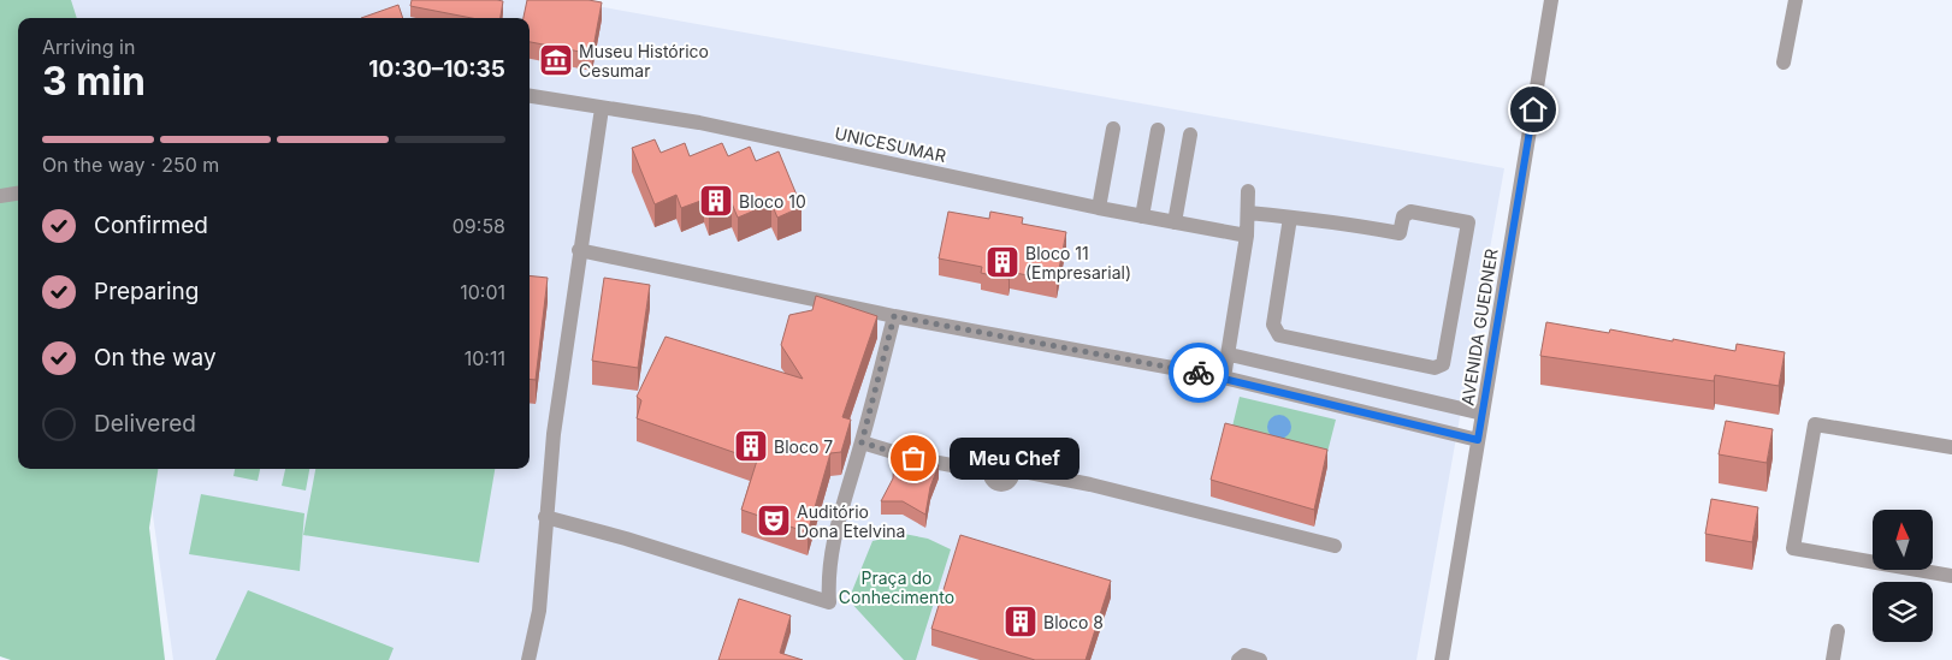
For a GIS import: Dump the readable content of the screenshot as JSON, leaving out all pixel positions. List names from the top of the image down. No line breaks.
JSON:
{"streets":{"street":["UNICESUMAR","AVENIDA GUEDNER"]},"parks":["Praça do Conhecimento"],"places":{"museum":["Museu Histórico Cesumar"],"building":["Bloco 10","Bloco 11 (Empresarial)","Bloco 7","Bloco 8"],"other":["Meu Chef"],"theatre":["Auditório Dona Etelvina"]},"north":"top","page":{"heading":["3 min","Arriving in","10:30–10:35"],"bar":"On the way · 250 m","list":[["Confirmed","09:58"],["Preparing","10:01"],["On the way","10:11"],"Delivered"],"bubble":"Meu Chef"}}
